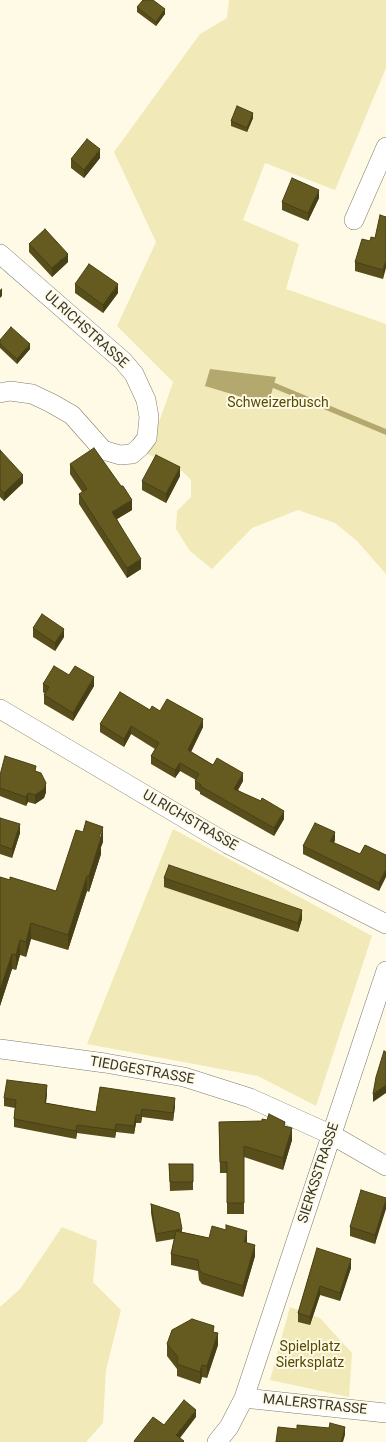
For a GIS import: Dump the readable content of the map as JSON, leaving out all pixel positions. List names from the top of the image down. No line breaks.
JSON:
{"streets":{"street":["ULRICHSTRASSE","TIEDGESTRASSE","SIERKSSTRASSE","MALERSTRASSE"]},"crossings":[["TIEDGESTRASSE","SIERKSSTRASSE"],["SIERKSSTRASSE","MALERSTRASSE"]],"parks":["Schweizerbusch","Spielplatz Sierksplatz"]}
